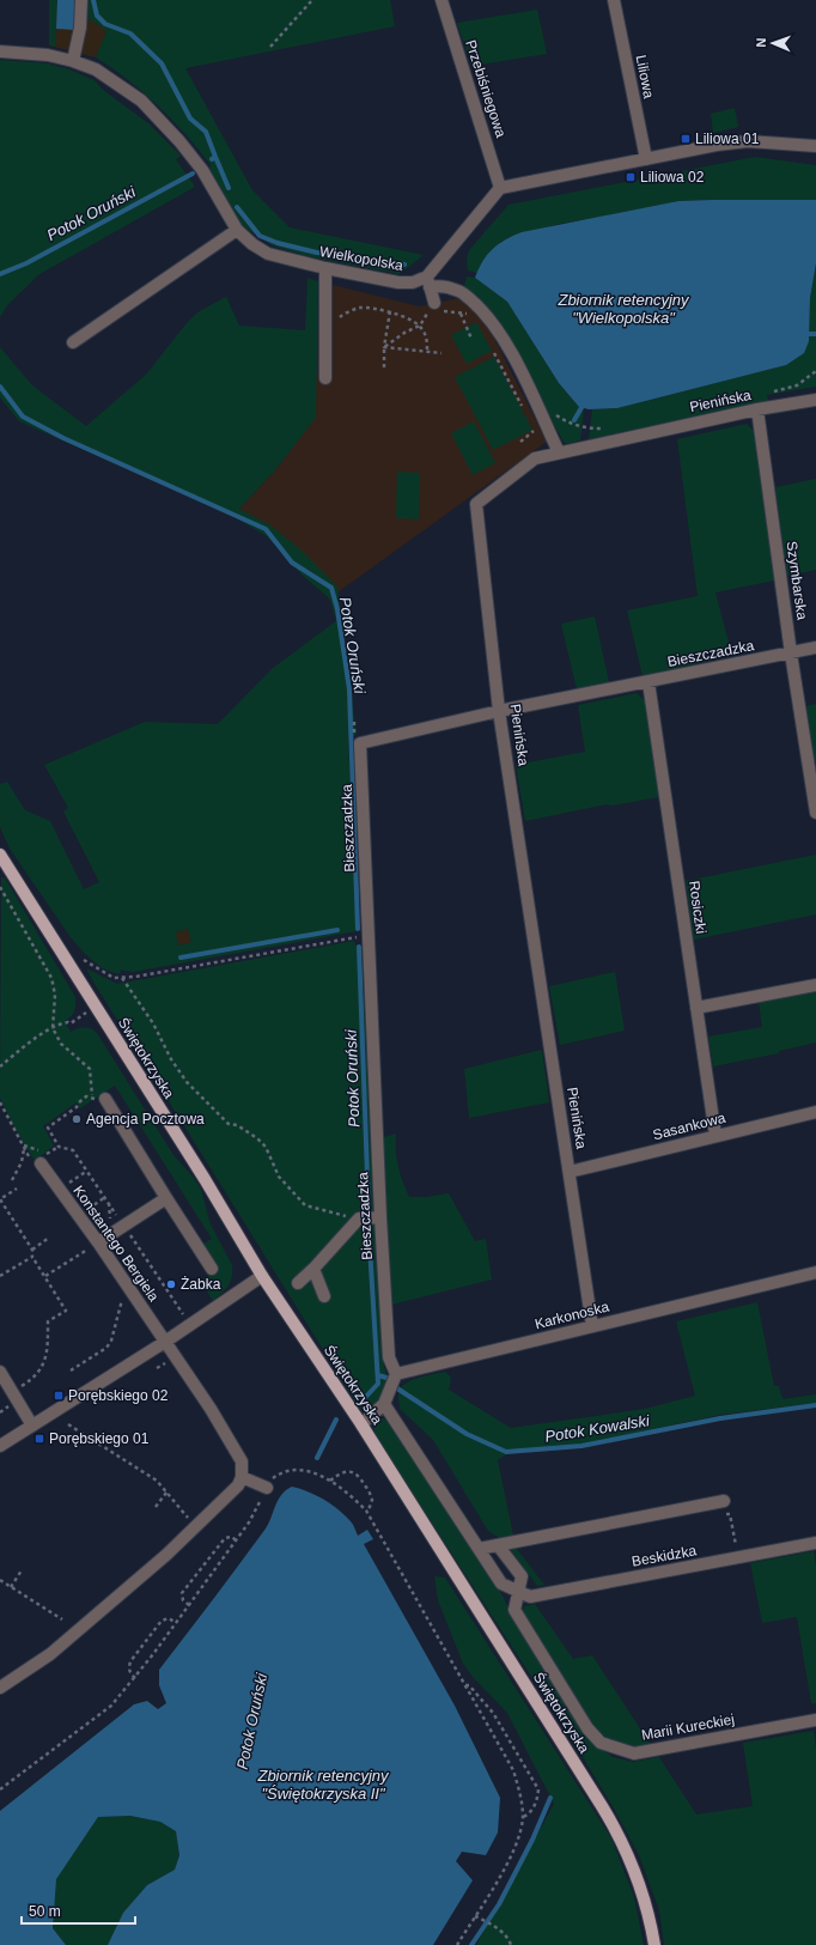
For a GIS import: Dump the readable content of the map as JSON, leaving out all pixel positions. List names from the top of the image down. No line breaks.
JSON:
{"streets":{"main road":["Świętokrzyska"],"street":["Liliowa","Przebiśniegowa","Wielkopolska","Pienińska","Szymbarska","Bieszczadzka","Rosiczki","Sasankowa","Konstantego Bergiela","Karkonoska","Beskidzka","Marii Kureckiej"]},"crossings":[["Wielkopolska","Pienińska"],["Pienińska","Szymbarska"],["Pienińska","Bieszczadzka"],["Pienińska","Sasankowa"],["Pienińska","Karkonoska"],["Szymbarska","Bieszczadzka"],["Bieszczadzka","Rosiczki"],["Bieszczadzka","Karkonoska"],["Rosiczki","Sasankowa"],["Świętokrzyska","Beskidzka"],["Świętokrzyska","Marii Kureckiej"],["Beskidzka","Marii Kureckiej"]],"water":["Potok Oruński","Zbiornik retencyjny \"Wielkopolska\"","Potok Kowalski","Zbiornik retencyjny \"Świętokrzyska II\""],"places":{"transit":["Liliowa 01","Liliowa 02","Porębskiego 02","Porębskiego 01"],"other":["Agencja Pocztowa","Żabka"]},"scale_bar":"50 m","north":"left"}
